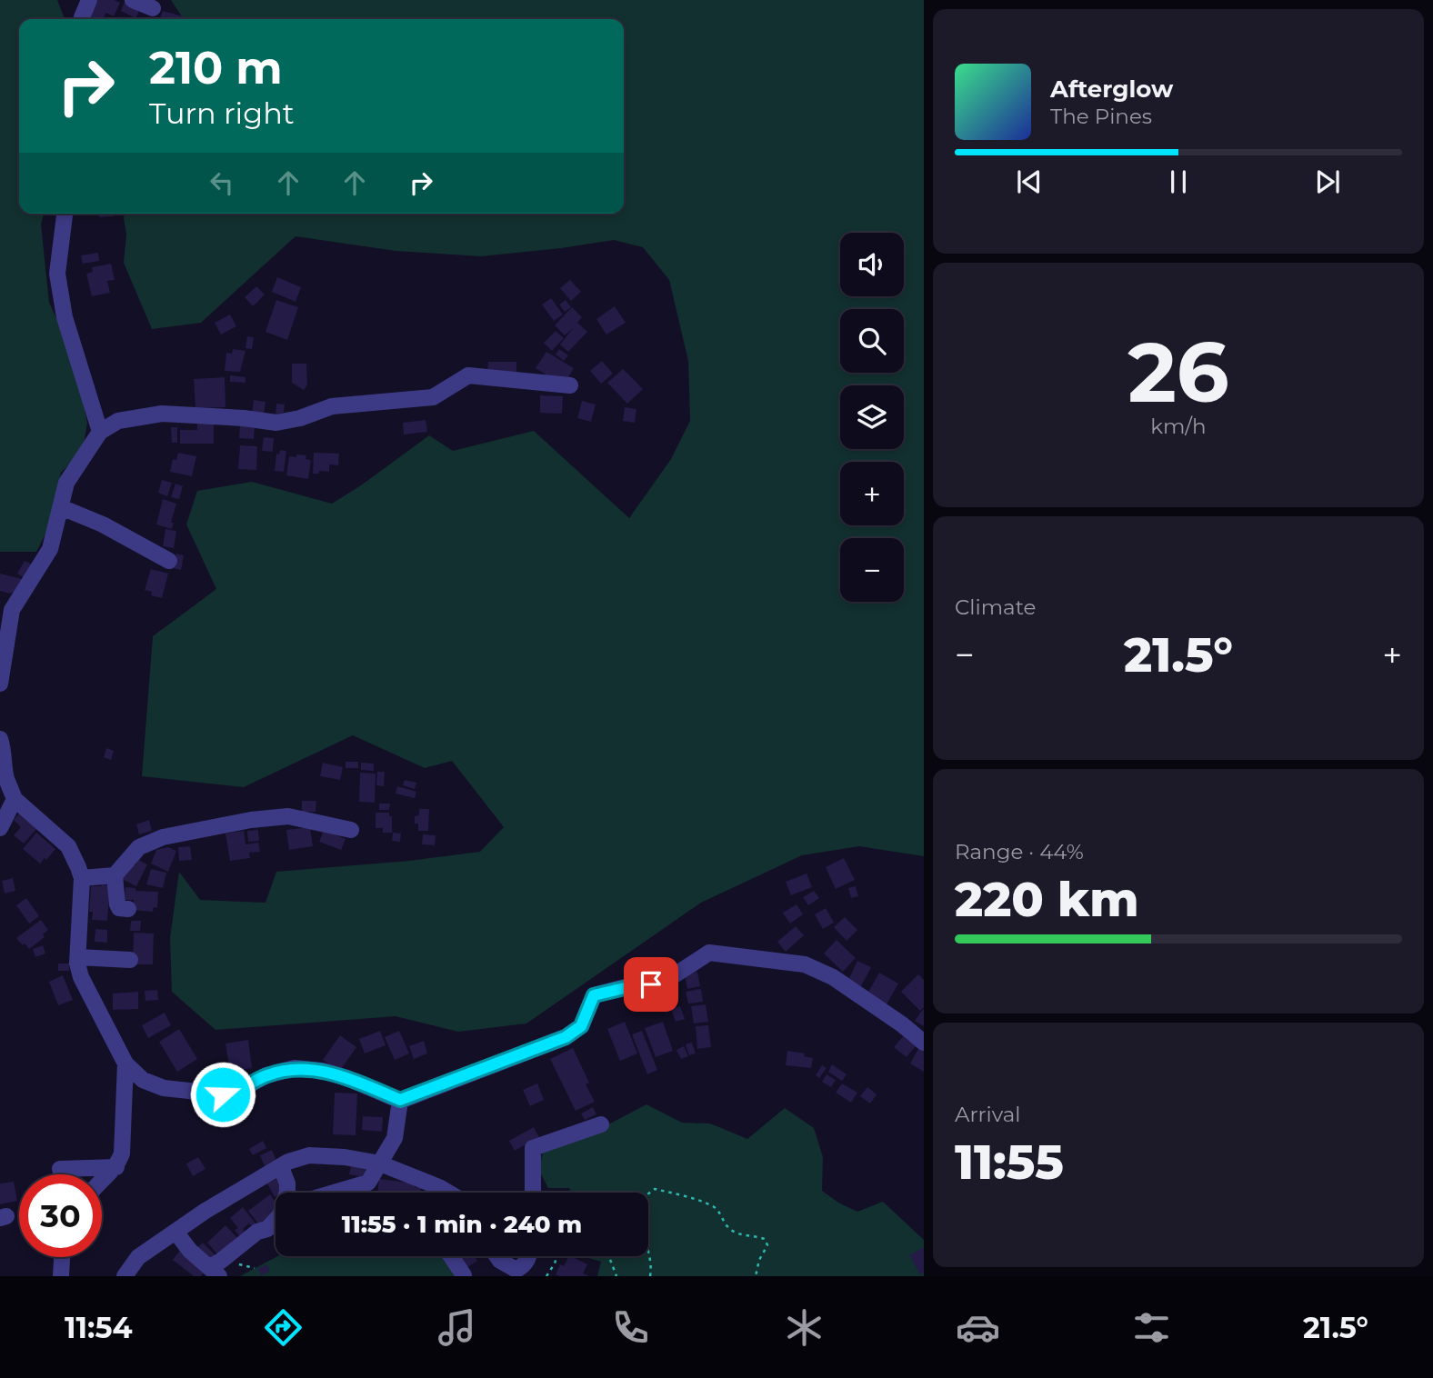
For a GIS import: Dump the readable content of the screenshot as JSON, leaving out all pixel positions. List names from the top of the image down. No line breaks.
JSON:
{"page":{"turn":["210 m","Turn right"],"song":["Afterglow","The Pines"],"map_buttons":["+","−"],"tile":[["26","km/h"],"Climate",["Range · 44%","220 km"],["Arrival","11:55"]],"heat":["−","21.5°","+"],"limit":"30","trip":"11:55 · 1 min · 240 m","tabs":["11:54","21.5°"]}}
